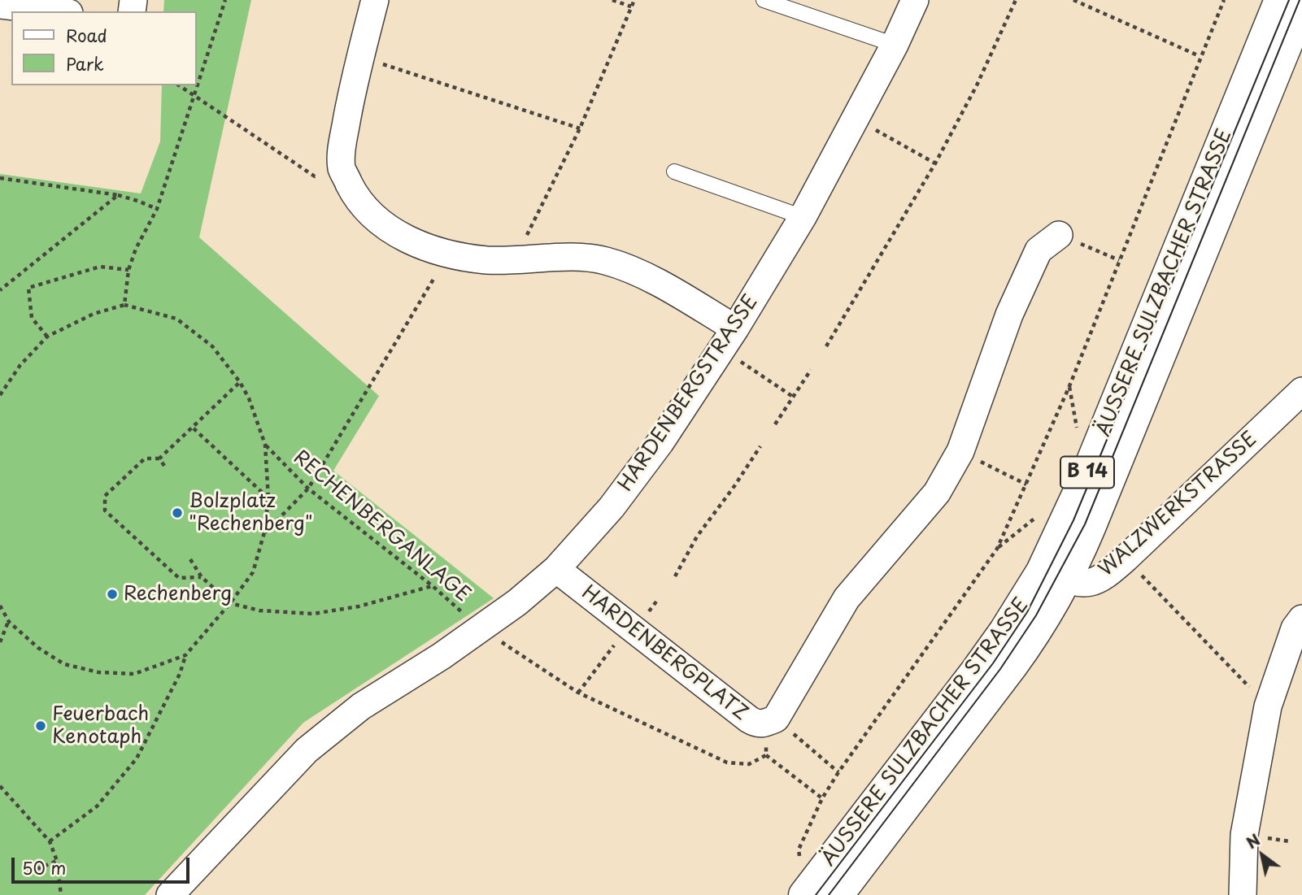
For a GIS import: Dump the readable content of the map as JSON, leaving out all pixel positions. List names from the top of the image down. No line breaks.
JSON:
{"streets":{"main road":["ÄUSSERE SULZBACHER STRASSE","B 14"],"street":["HARDENBERGSTRASSE","WALZWERKSTRASSE","HARDENBERGPLATZ"],"path":["RECHENBERGANLAGE"]},"crossings":[["ÄUSSERE SULZBACHER STRASSE","WALZWERKSTRASSE"],["HARDENBERGSTRASSE","RECHENBERGANLAGE"],["HARDENBERGSTRASSE","HARDENBERGPLATZ"]],"places":["Bolzplatz \"Rechenberg\"","Rechenberg","Feuerbach Kenotaph"],"legend":["Road","Park"],"scale_bar":"50 m","north":"top left"}
